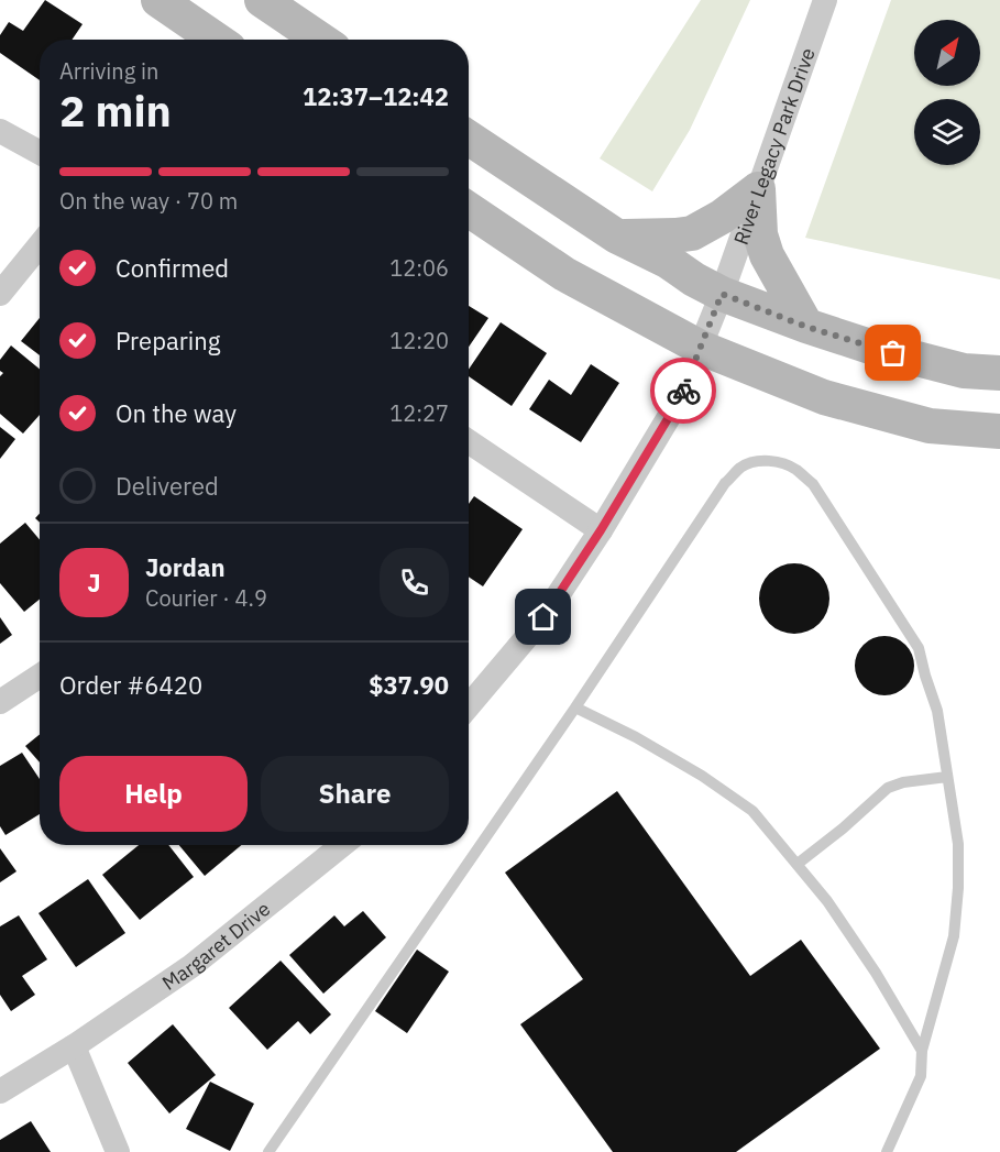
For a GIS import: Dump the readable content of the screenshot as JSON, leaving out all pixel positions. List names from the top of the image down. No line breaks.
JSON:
{"streets":{"street":["River Legacy Park Drive","Margaret Drive"]},"north":"top right","page":{"heading":["2 min","Arriving in","12:37–12:42"],"panel":["Jordan","Courier · 4.9","Order #6420","$37.90"],"bar":"On the way · 70 m","list":[["Confirmed","12:06"],["Preparing","12:20"],["On the way","12:27"],"Delivered"],"round":"J","buttons":["Help","Share"]}}
